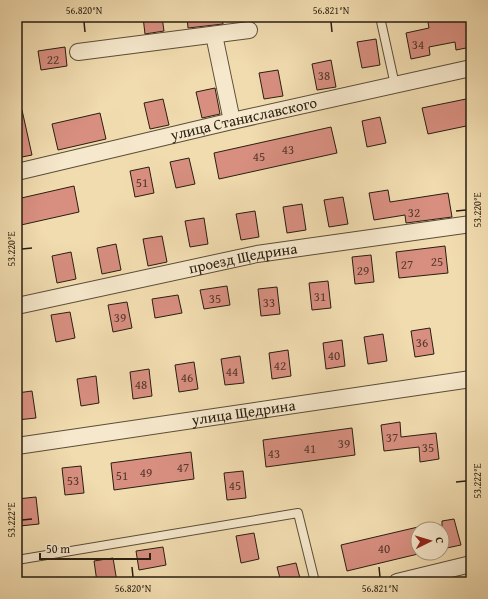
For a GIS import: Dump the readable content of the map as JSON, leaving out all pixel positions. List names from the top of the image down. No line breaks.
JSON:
{"streets":{"street":["улица Станиславского","проезд Щедрина","улица Щедрина"]},"house_numbers":["34","22","38","43","45","51","32","25","27","29","31","35","33","39","36","40","42","44","46","48","37","39","35","41","43","47","49","51","53","45","40"],"scale_bar":"50 m","north":"right","coordinates":["56.820°N","56.821°N","53.220°E","53.222°E"]}
